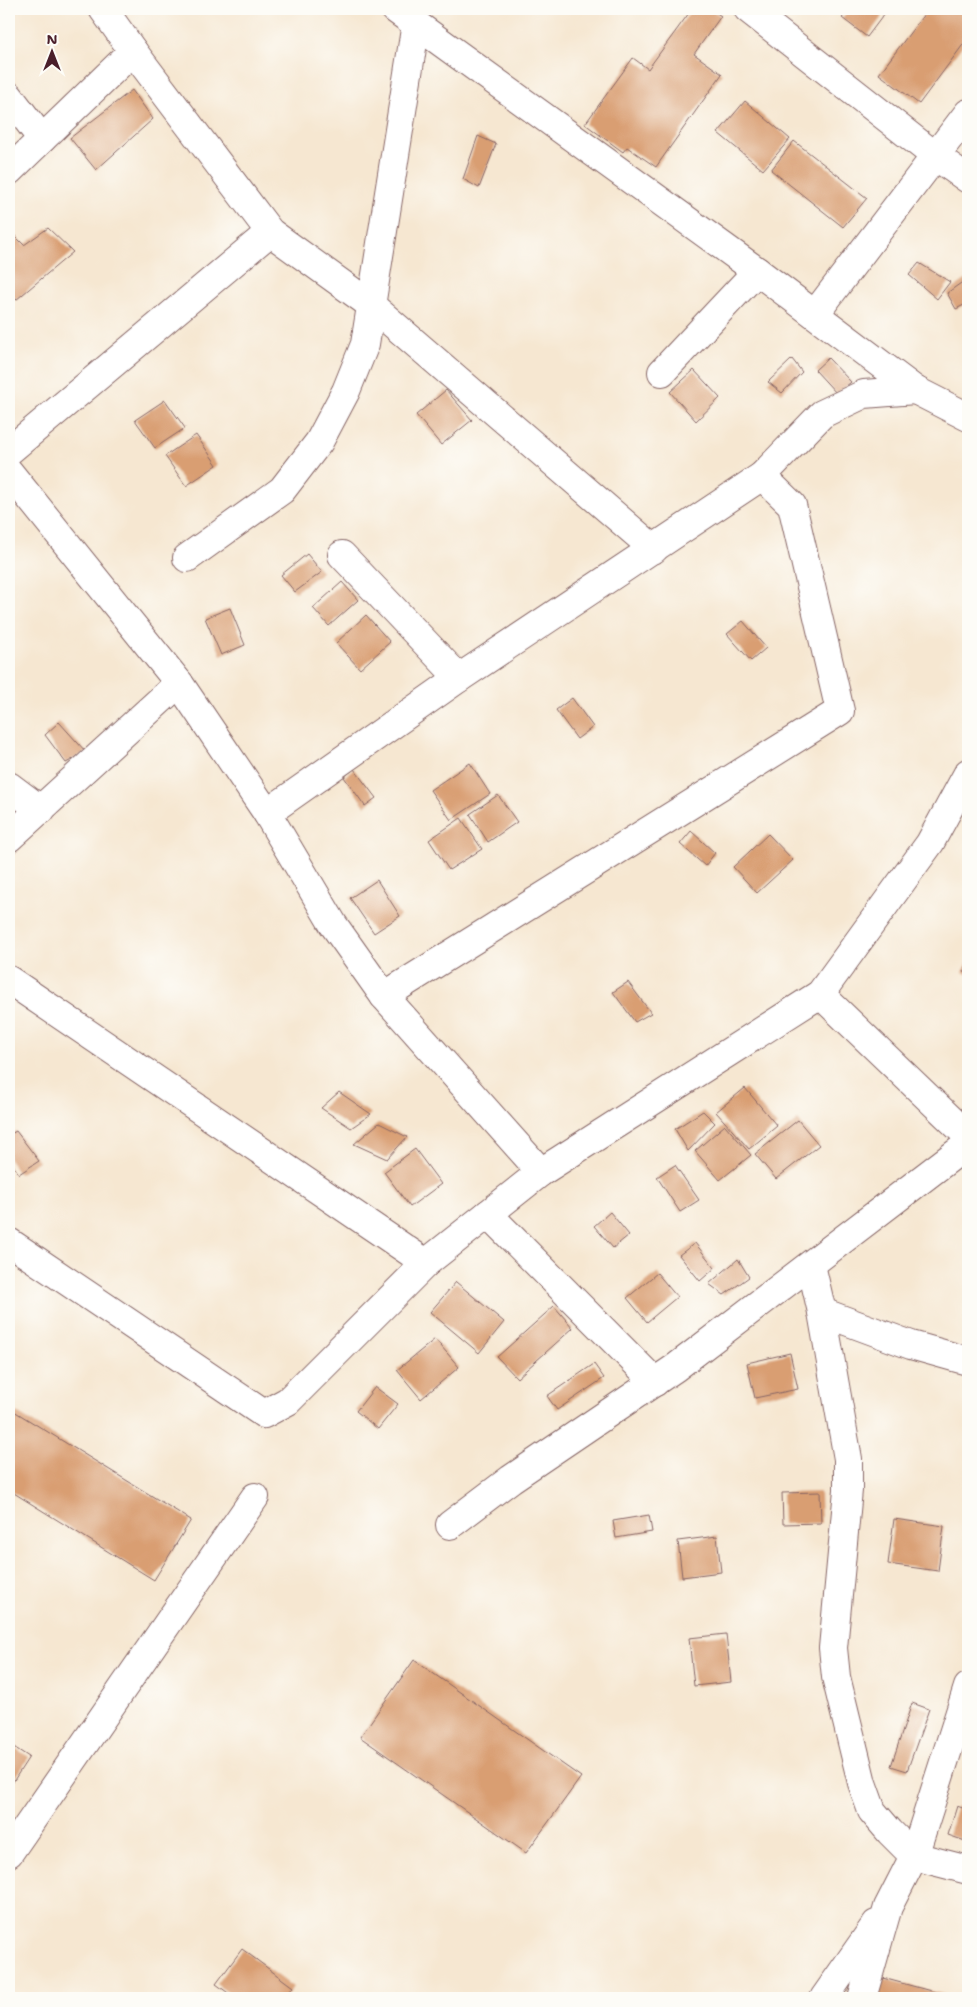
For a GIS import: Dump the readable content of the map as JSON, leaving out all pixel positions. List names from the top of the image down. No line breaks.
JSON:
{"north":"top"}
